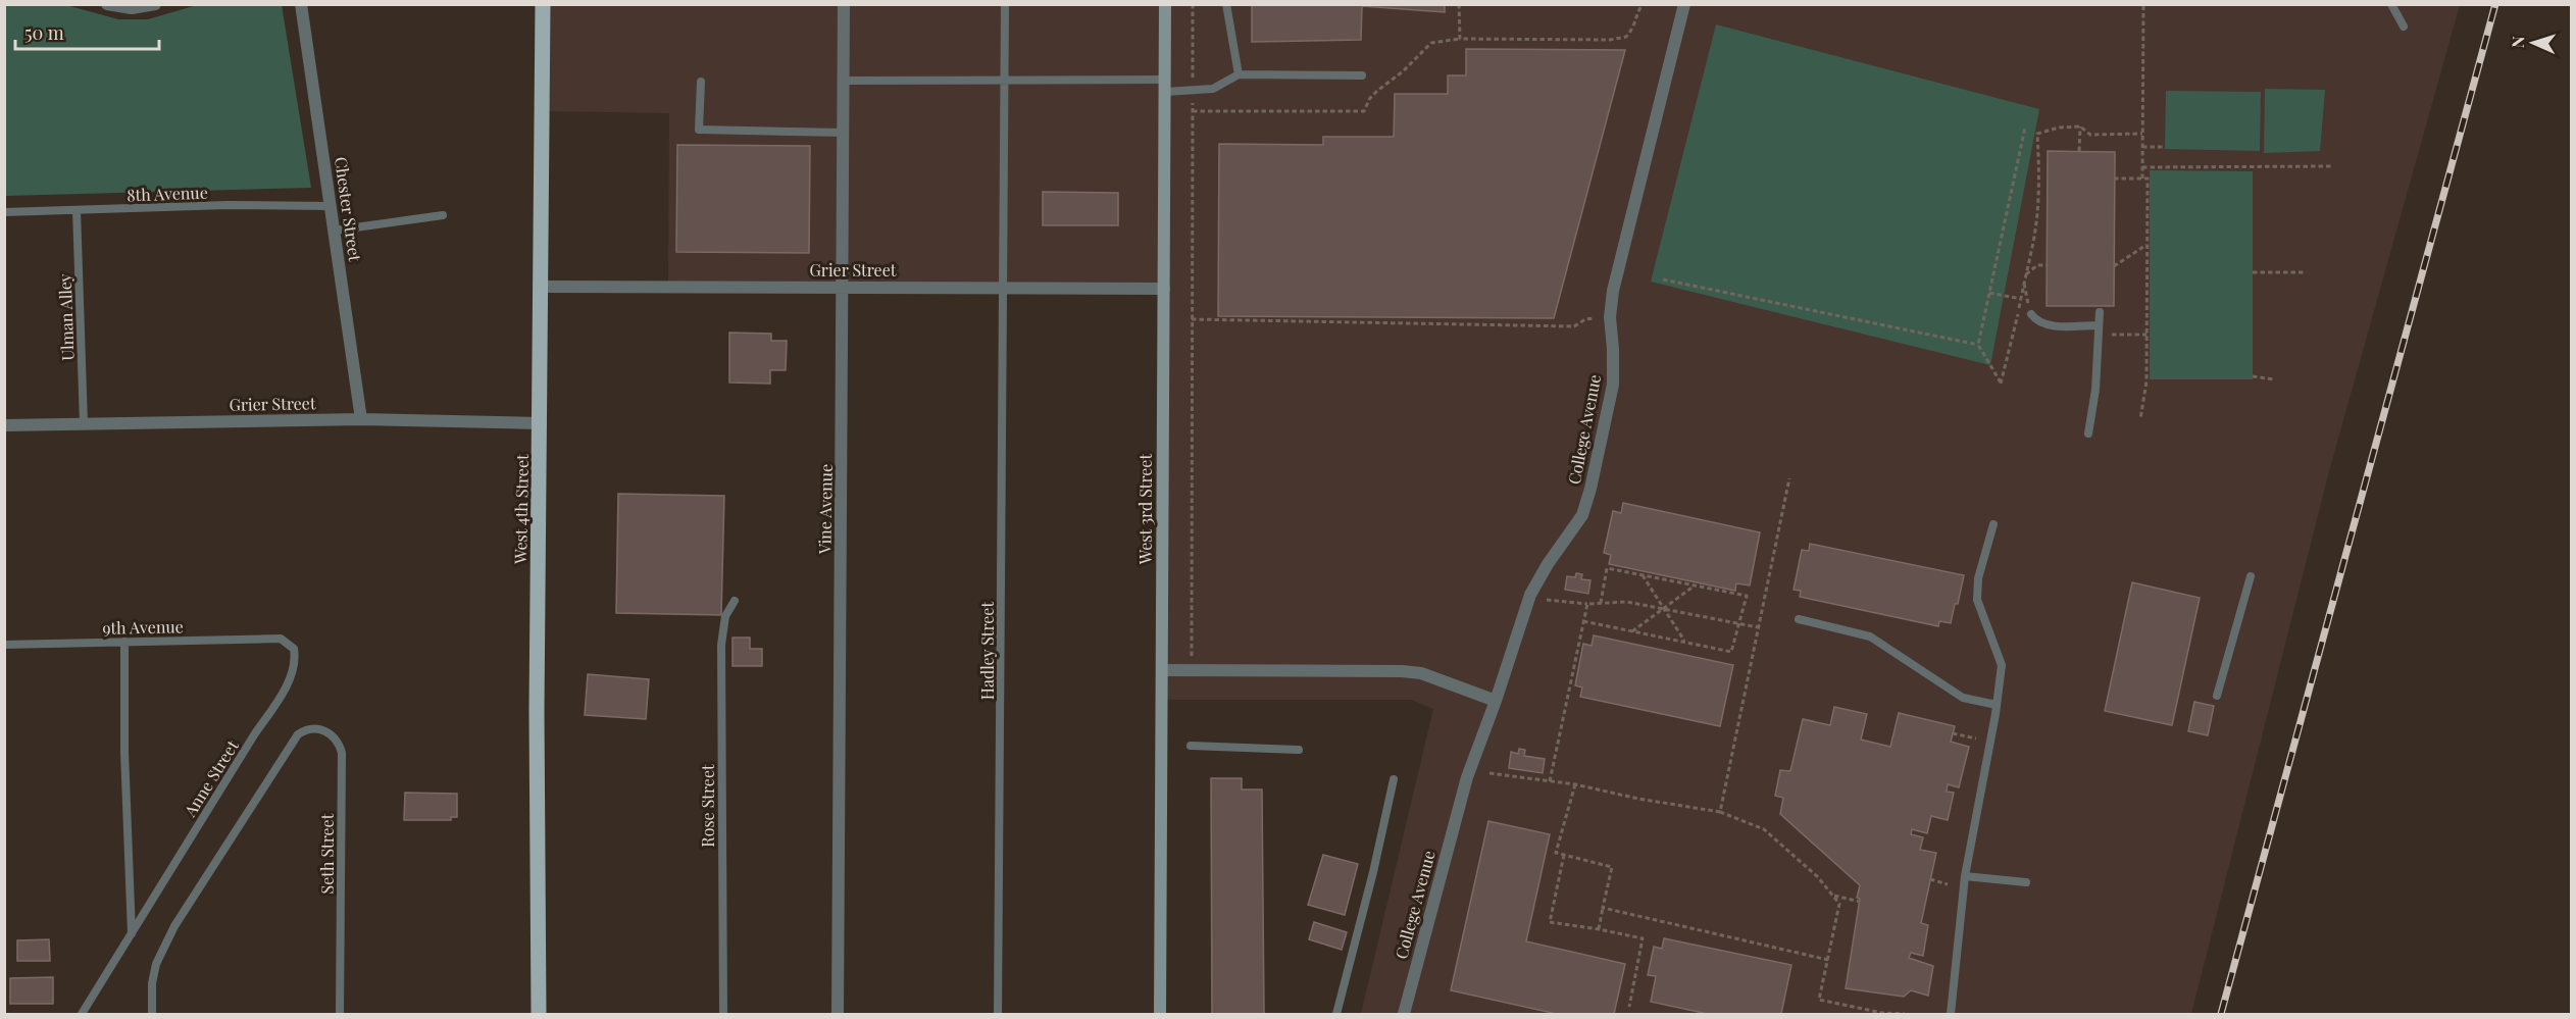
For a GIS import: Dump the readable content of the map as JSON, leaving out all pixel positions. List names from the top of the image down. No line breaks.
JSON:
{"streets":{"main road":["West 4th Street","West 3rd Street"],"street":["Chester Street","Grier Street","College Avenue","Vine Avenue"],"lane":["8th Avenue","Ulman Alley","9th Avenue","Hadley Street","Anne Street","Rose Street","Seth Street"]},"crossings":[["8th Avenue","Chester Street"],["8th Avenue","Ulman Alley"],["Chester Street","Grier Street"],["Grier Street","Ulman Alley"],["Grier Street","West 4th Street"],["Grier Street","Vine Avenue"],["Grier Street","West 3rd Street"],["Grier Street","Hadley Street"],["9th Avenue","Anne Street"]],"scale_bar":"50 m","north":"left"}
